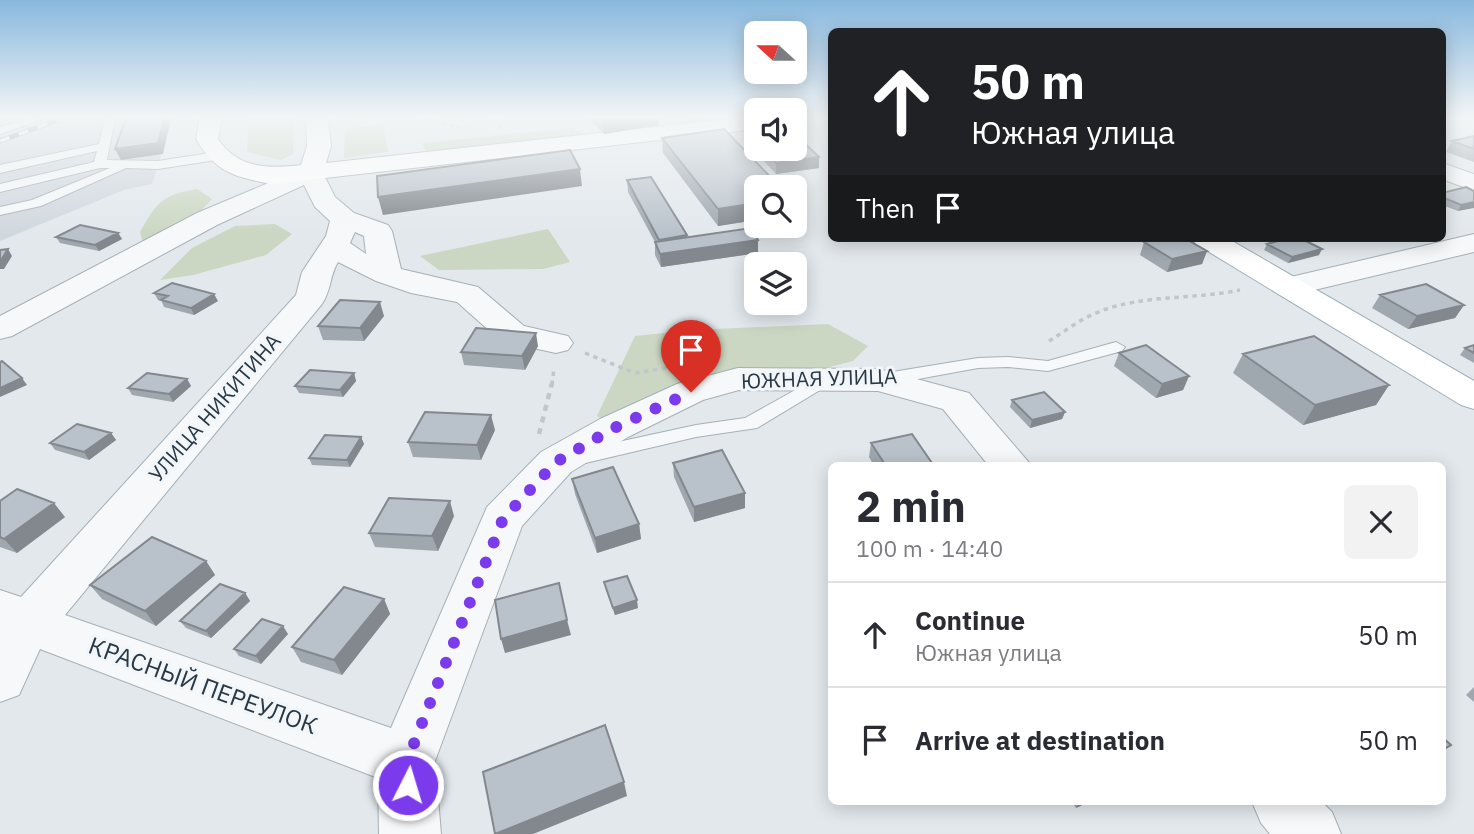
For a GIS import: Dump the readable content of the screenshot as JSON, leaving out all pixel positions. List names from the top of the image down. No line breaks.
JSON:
{"streets":{"street":["ЮЖНАЯ УЛИЦА","УЛИЦА НИКИТИНА","КРАСНЫЙ ПЕРЕУЛОК"]},"crossings":[["ЮЖНАЯ УЛИЦА","КРАСНЫЙ ПЕРЕУЛОК"],["УЛИЦА НИКИТИНА","КРАСНЫЙ ПЕРЕУЛОК"]],"north":"left","page":{"turn":["50 m","Южная улица"],"then":"Then","heading":["2 min","100 m · 14:40"],"list":[{"name":"Continue","note":"Южная улица","value":"50 m"},{"name":"Arrive at destination","value":"50 m"}]}}
